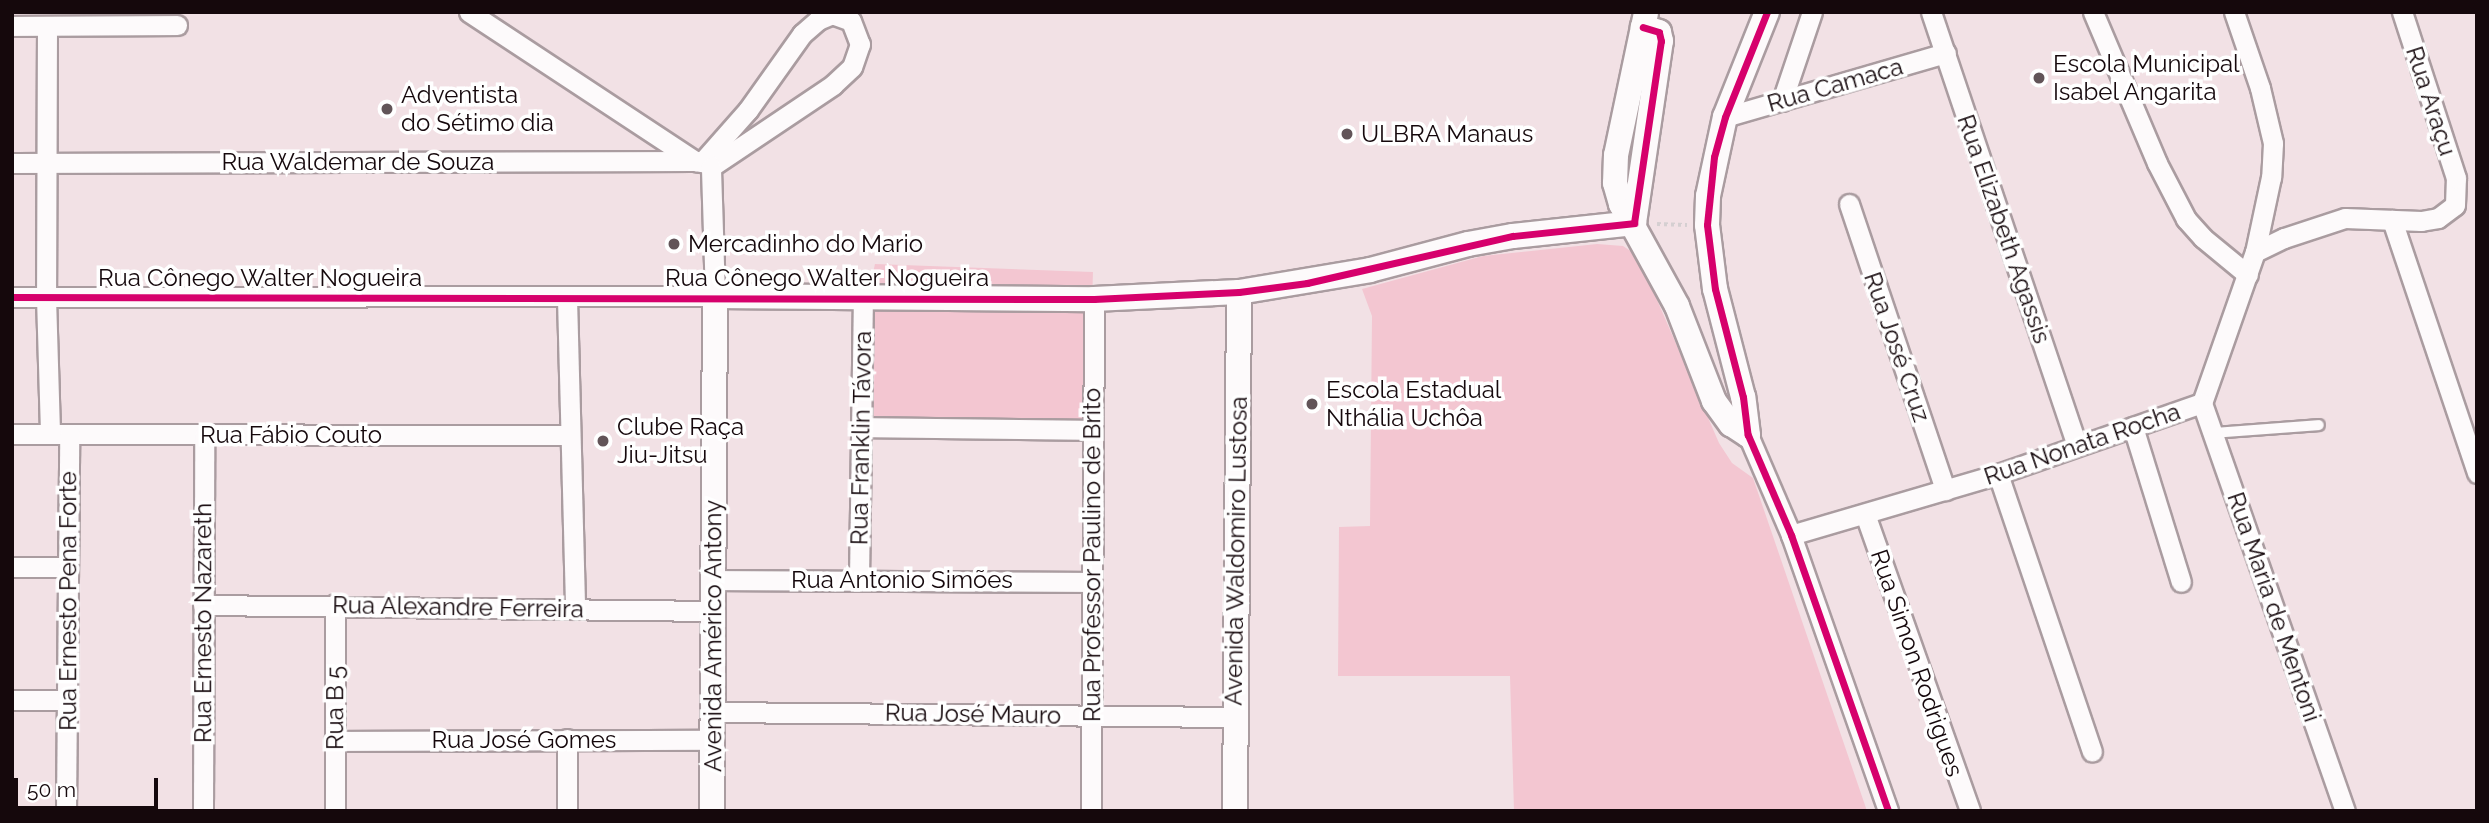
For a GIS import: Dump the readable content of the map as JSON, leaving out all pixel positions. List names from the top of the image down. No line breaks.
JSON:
{"streets":{"street":["Rua Camaca","Rua Araçu","Rua Waldemar de Souza","Rua Elizabeth Agassis","Rua Cônego Walter Nogueira","Rua José Cruz","Rua Fábio Couto","Rua Franklin Távora","Rua Nonata Rocha","Avenida Waldomiro Lustosa","Rua Professor Paulino de Brito","Rua Antonio Simões","Rua Ernesto Pena Forte","Rua Alexandre Ferreira","Rua Maria de Mentoni","Rua Ernesto Nazareth","Avenida Américo Antony","Rua Simon Rodrigues","Rua B 5","Rua José Mauro","Rua José Gomes"]},"crossings":[["Rua Camaca","Rua Elizabeth Agassis"],["Rua Waldemar de Souza","Rua Ernesto Pena Forte"],["Rua Waldemar de Souza","Avenida Américo Antony"],["Rua Elizabeth Agassis","Rua Nonata Rocha"],["Rua Cônego Walter Nogueira","Rua Franklin Távora"],["Rua Cônego Walter Nogueira","Avenida Waldomiro Lustosa"],["Rua Cônego Walter Nogueira","Rua Professor Paulino de Brito"],["Rua Cônego Walter Nogueira","Rua Ernesto Pena Forte"],["Rua Cônego Walter Nogueira","Avenida Américo Antony"],["Rua José Cruz","Rua Nonata Rocha"],["Rua Fábio Couto","Rua Ernesto Pena Forte"],["Rua Fábio Couto","Rua Ernesto Nazareth"],["Rua Franklin Távora","Rua Antonio Simões"],["Rua Nonata Rocha","Rua Maria de Mentoni"],["Rua Nonata Rocha","Rua Simon Rodrigues"],["Avenida Waldomiro Lustosa","Rua José Mauro"],["Rua Professor Paulino de Brito","Rua Antonio Simões"],["Rua Professor Paulino de Brito","Rua José Mauro"],["Rua Antonio Simões","Avenida Américo Antony"],["Rua Alexandre Ferreira","Rua Ernesto Nazareth"],["Rua Alexandre Ferreira","Avenida Américo Antony"],["Rua Alexandre Ferreira","Rua B 5"],["Avenida Américo Antony","Rua José Mauro"],["Avenida Américo Antony","Rua José Gomes"],["Rua B 5","Rua José Gomes"]],"places":["Escola Municipal Isabel Angarita","Adventista do Sétimo dia","ULBRA Manaus","Mercadinho do Mario","Escola Estadual Nthália Uchôa","Clube Raça Jiu-Jitsu"],"scale_bar":"50 m"}
